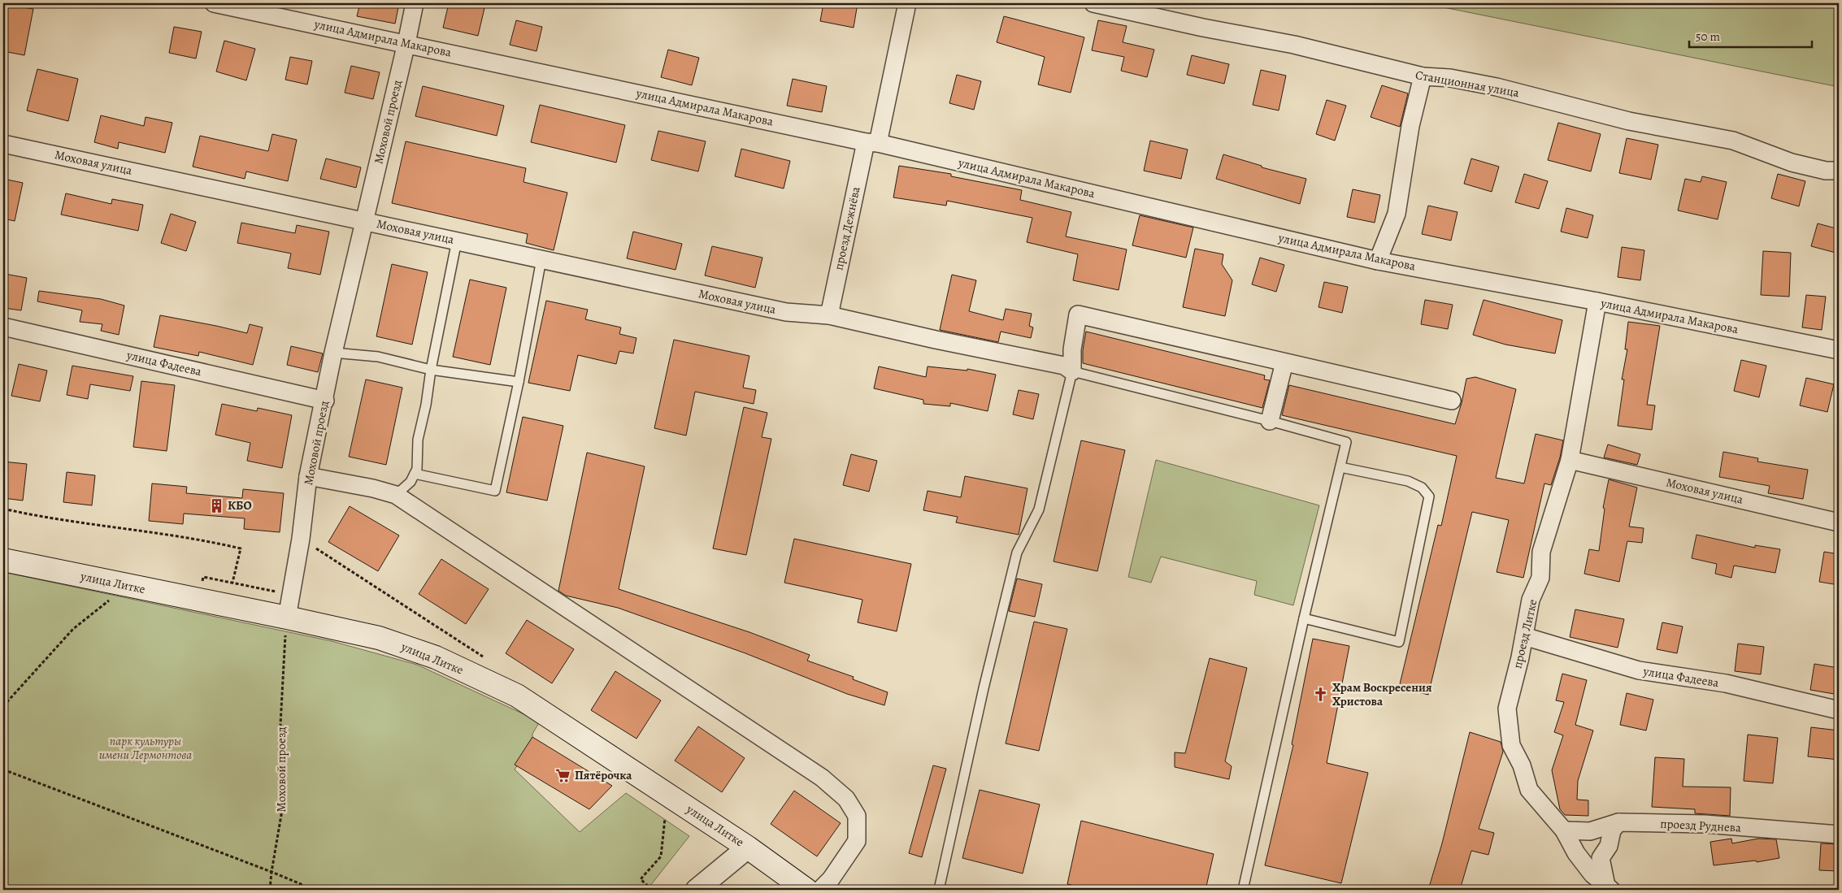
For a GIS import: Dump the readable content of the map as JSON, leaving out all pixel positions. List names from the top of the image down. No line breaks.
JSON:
{"streets":{"main road":["улица Литке"],"street":["улица Адмирала Макарова","Станционная улица","Моховой проезд","Моховая улица","проезд Дежнёва","улица Фадеева","проезд Литке","проезд Руднева"]},"crossings":[["улица Адмирала Макарова","Моховой проезд"],["улица Адмирала Макарова","проезд Дежнёва"],["улица Адмирала Макарова","проезд Литке"],["Моховой проезд","Моховая улица"],["Моховой проезд","улица Фадеева"],["Моховой проезд","улица Литке"],["Моховая улица","проезд Дежнёва"],["Моховая улица","проезд Литке"],["улица Фадеева","проезд Литке"],["проезд Литке","проезд Руднева"]],"parks":["парк культуры имени Лермонтова"],"places":{"building":["КБО"],"church":["Храм Воскресения Христова"],"supermarket":["Пятёрочка"]},"scale_bar":"50 m"}
